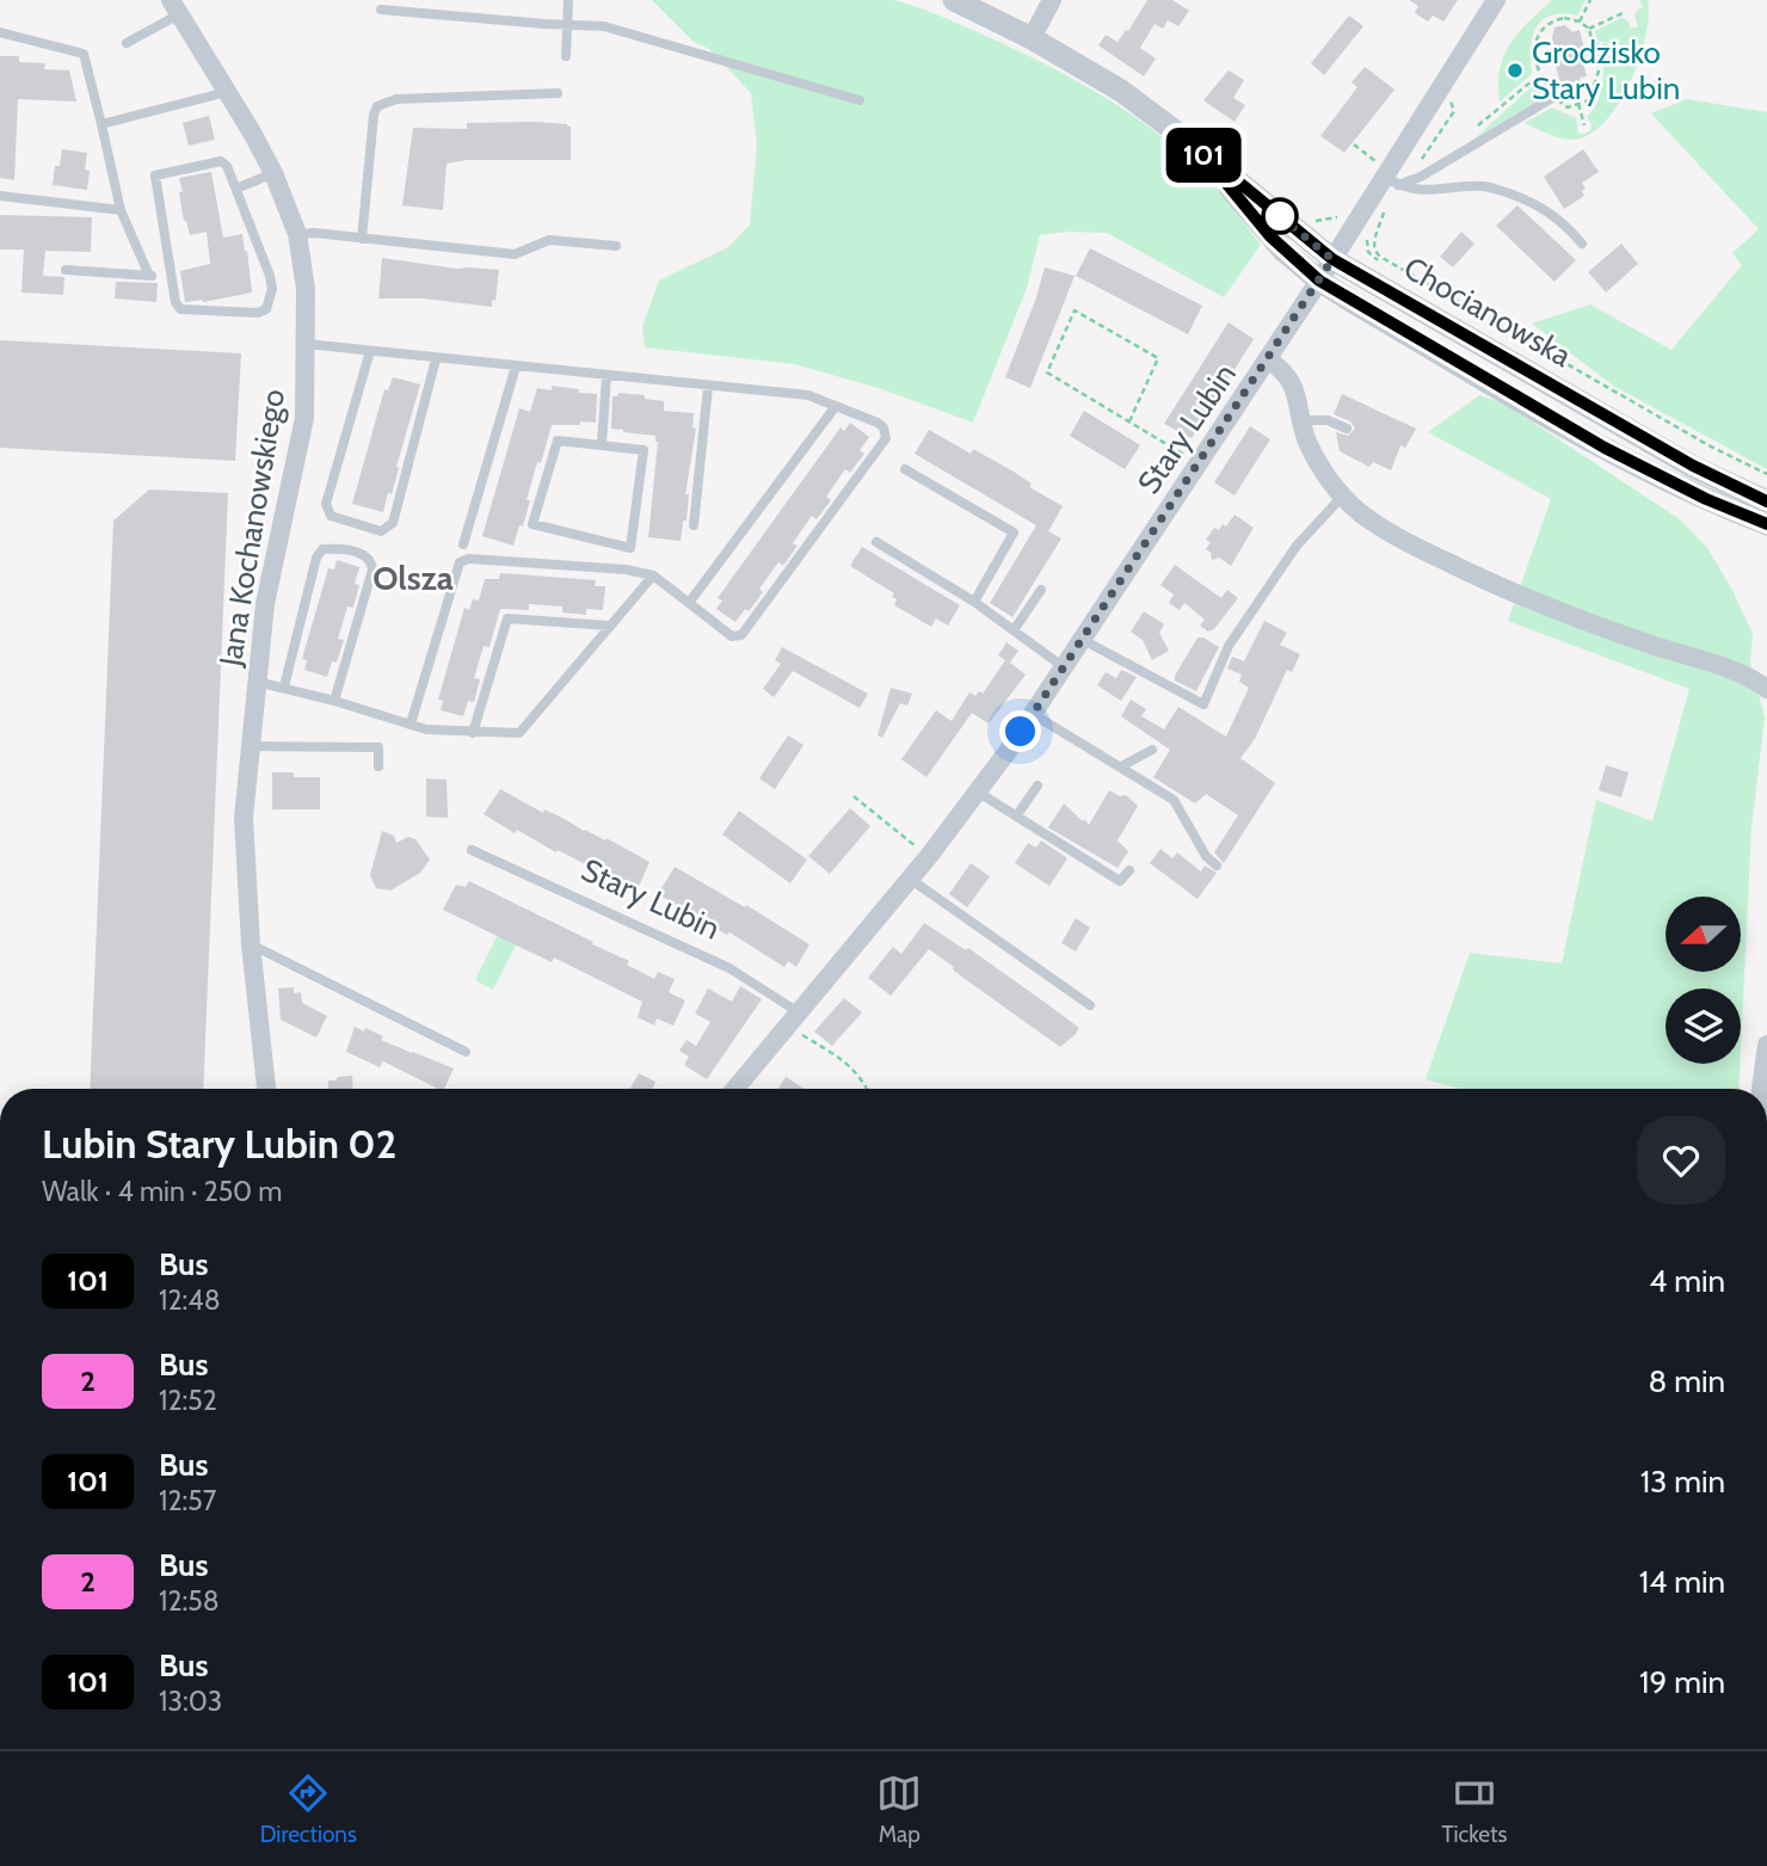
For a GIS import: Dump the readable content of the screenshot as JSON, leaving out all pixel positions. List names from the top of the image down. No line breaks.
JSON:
{"streets":{"street":["Chocianowska","Stary Lubin","Jana Kochanowskiego"]},"crossings":[["Chocianowska","Stary Lubin"]],"districts":["Olsza"],"places":["Grodzisko Stary Lubin"],"lines":["bus line 101"],"north":"left","page":{"on_map":"101","heading":["Lubin Stary Lubin 02","Walk · 4 min · 250 m"],"list":[{"mark":"101","name":"Bus","note":"12:48","value":"4 min"},{"mark":"2","name":"Bus","note":"12:52","value":"8 min"},{"mark":"101","name":"Bus","note":"12:57","value":"13 min"},{"mark":"2","name":"Bus","note":"12:58","value":"14 min"},{"mark":"101","name":"Bus","note":"13:03","value":"19 min"}],"tabs":["Directions","Map","Tickets"]}}
